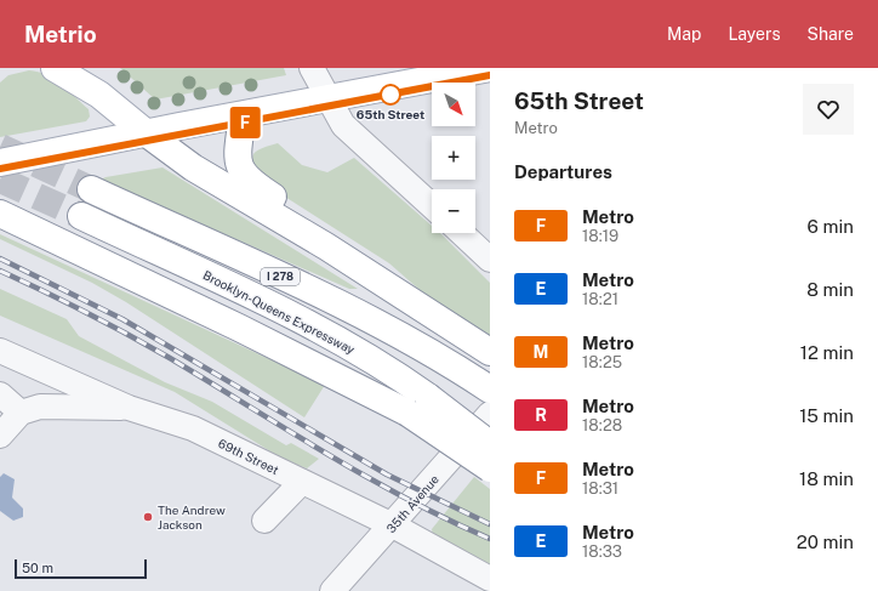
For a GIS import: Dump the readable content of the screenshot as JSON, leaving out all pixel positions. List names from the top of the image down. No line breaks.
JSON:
{"streets":{"main road":["I 278","Brooklyn-Queens Expressway"],"street":["69th Street","35th Avenue"]},"crossings":[["69th Street","35th Avenue"]],"places":["65th Street","The Andrew Jackson"],"lines":["metro line F"],"scale_bar":"50 m","north":"bottom right","page":{"header":"Metrio","nav":["Map","Layers","Share"],"on_map":"F","heading":[["65th Street","Metro"],"Departures"],"map_buttons":["+","−"],"list":[{"mark":"F","name":"Metro","note":"18:19","value":"6 min"},{"mark":"E","name":"Metro","note":"18:21","value":"8 min"},{"mark":"M","name":"Metro","note":"18:25","value":"12 min"},{"mark":"R","name":"Metro","note":"18:28","value":"15 min"},{"mark":"F","name":"Metro","note":"18:31","value":"18 min"},{"mark":"E","name":"Metro","note":"18:33","value":"20 min"}],"scale":"50 m"}}
